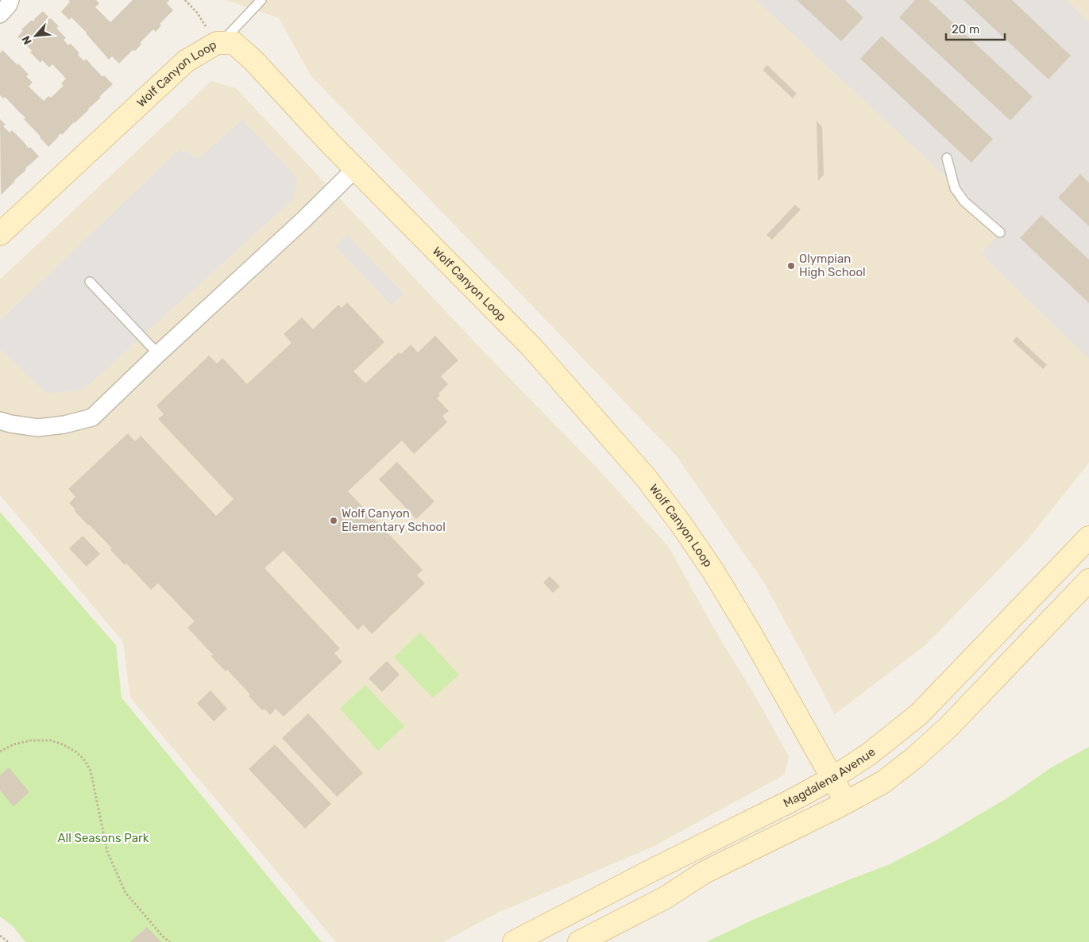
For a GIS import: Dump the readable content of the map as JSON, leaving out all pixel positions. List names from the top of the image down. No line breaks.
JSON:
{"streets":{"street":["Wolf Canyon Loop","Magdalena Avenue"]},"crossings":[["Wolf Canyon Loop","Magdalena Avenue"]],"parks":["All Seasons Park"],"places":["Olympian High School","Wolf Canyon Elementary School"],"scale_bar":"20 m","north":"bottom left"}
